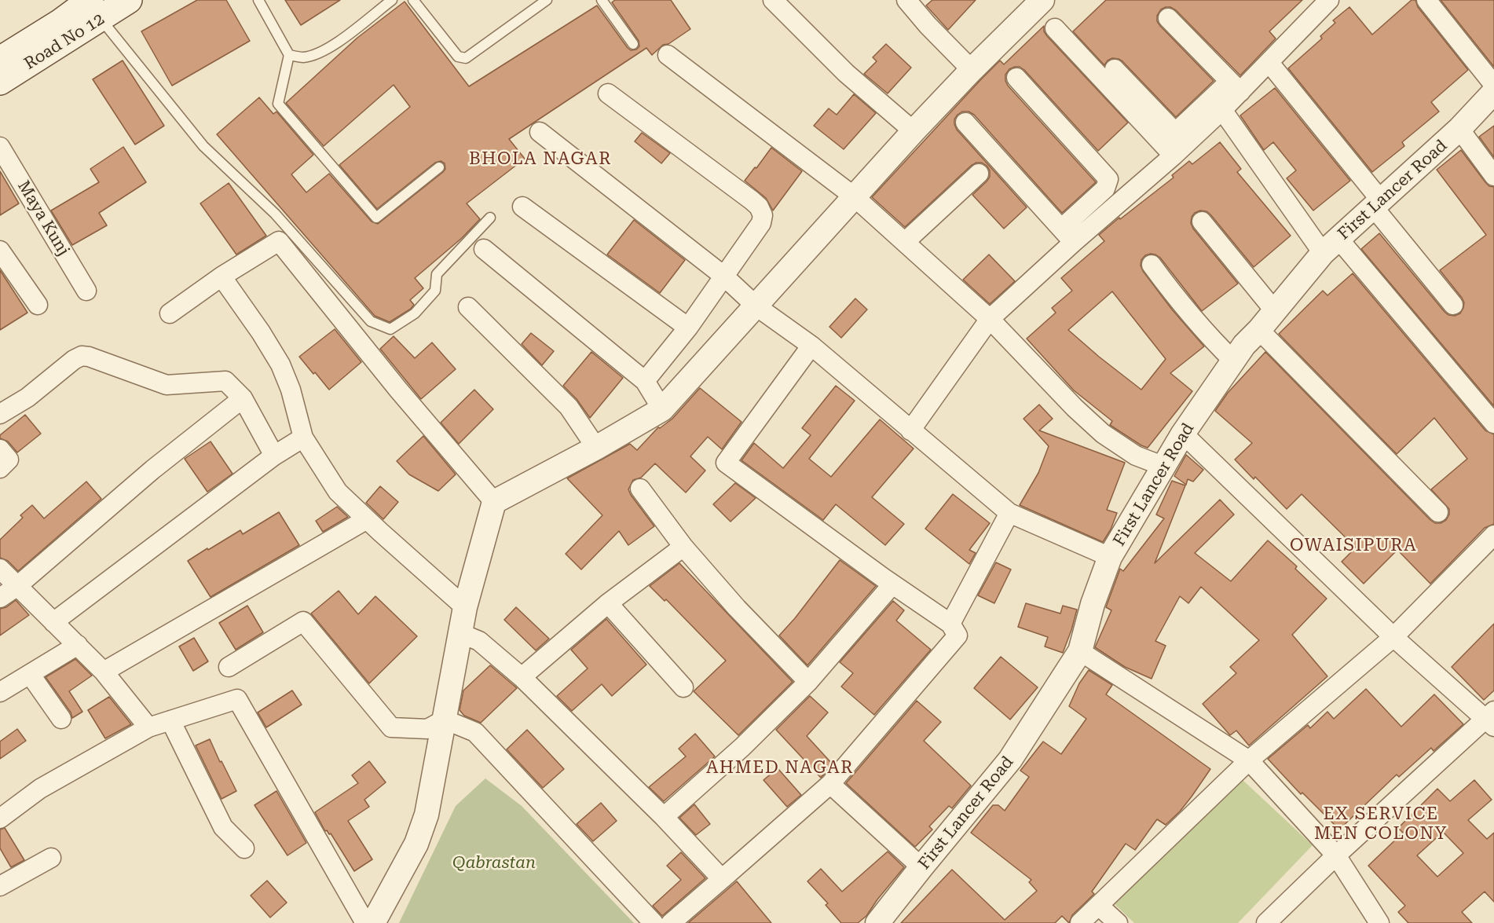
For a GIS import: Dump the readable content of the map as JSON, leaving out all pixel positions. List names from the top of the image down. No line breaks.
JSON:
{"streets":{"main road":["Road No 12"],"street":["First Lancer Road","Maya Kunj"]},"districts":["BHOLA NAGAR","OWAISIPURA","AHMED NAGAR","EX SERVICE MEN COLONY"],"parks":["Qabrastan"]}
